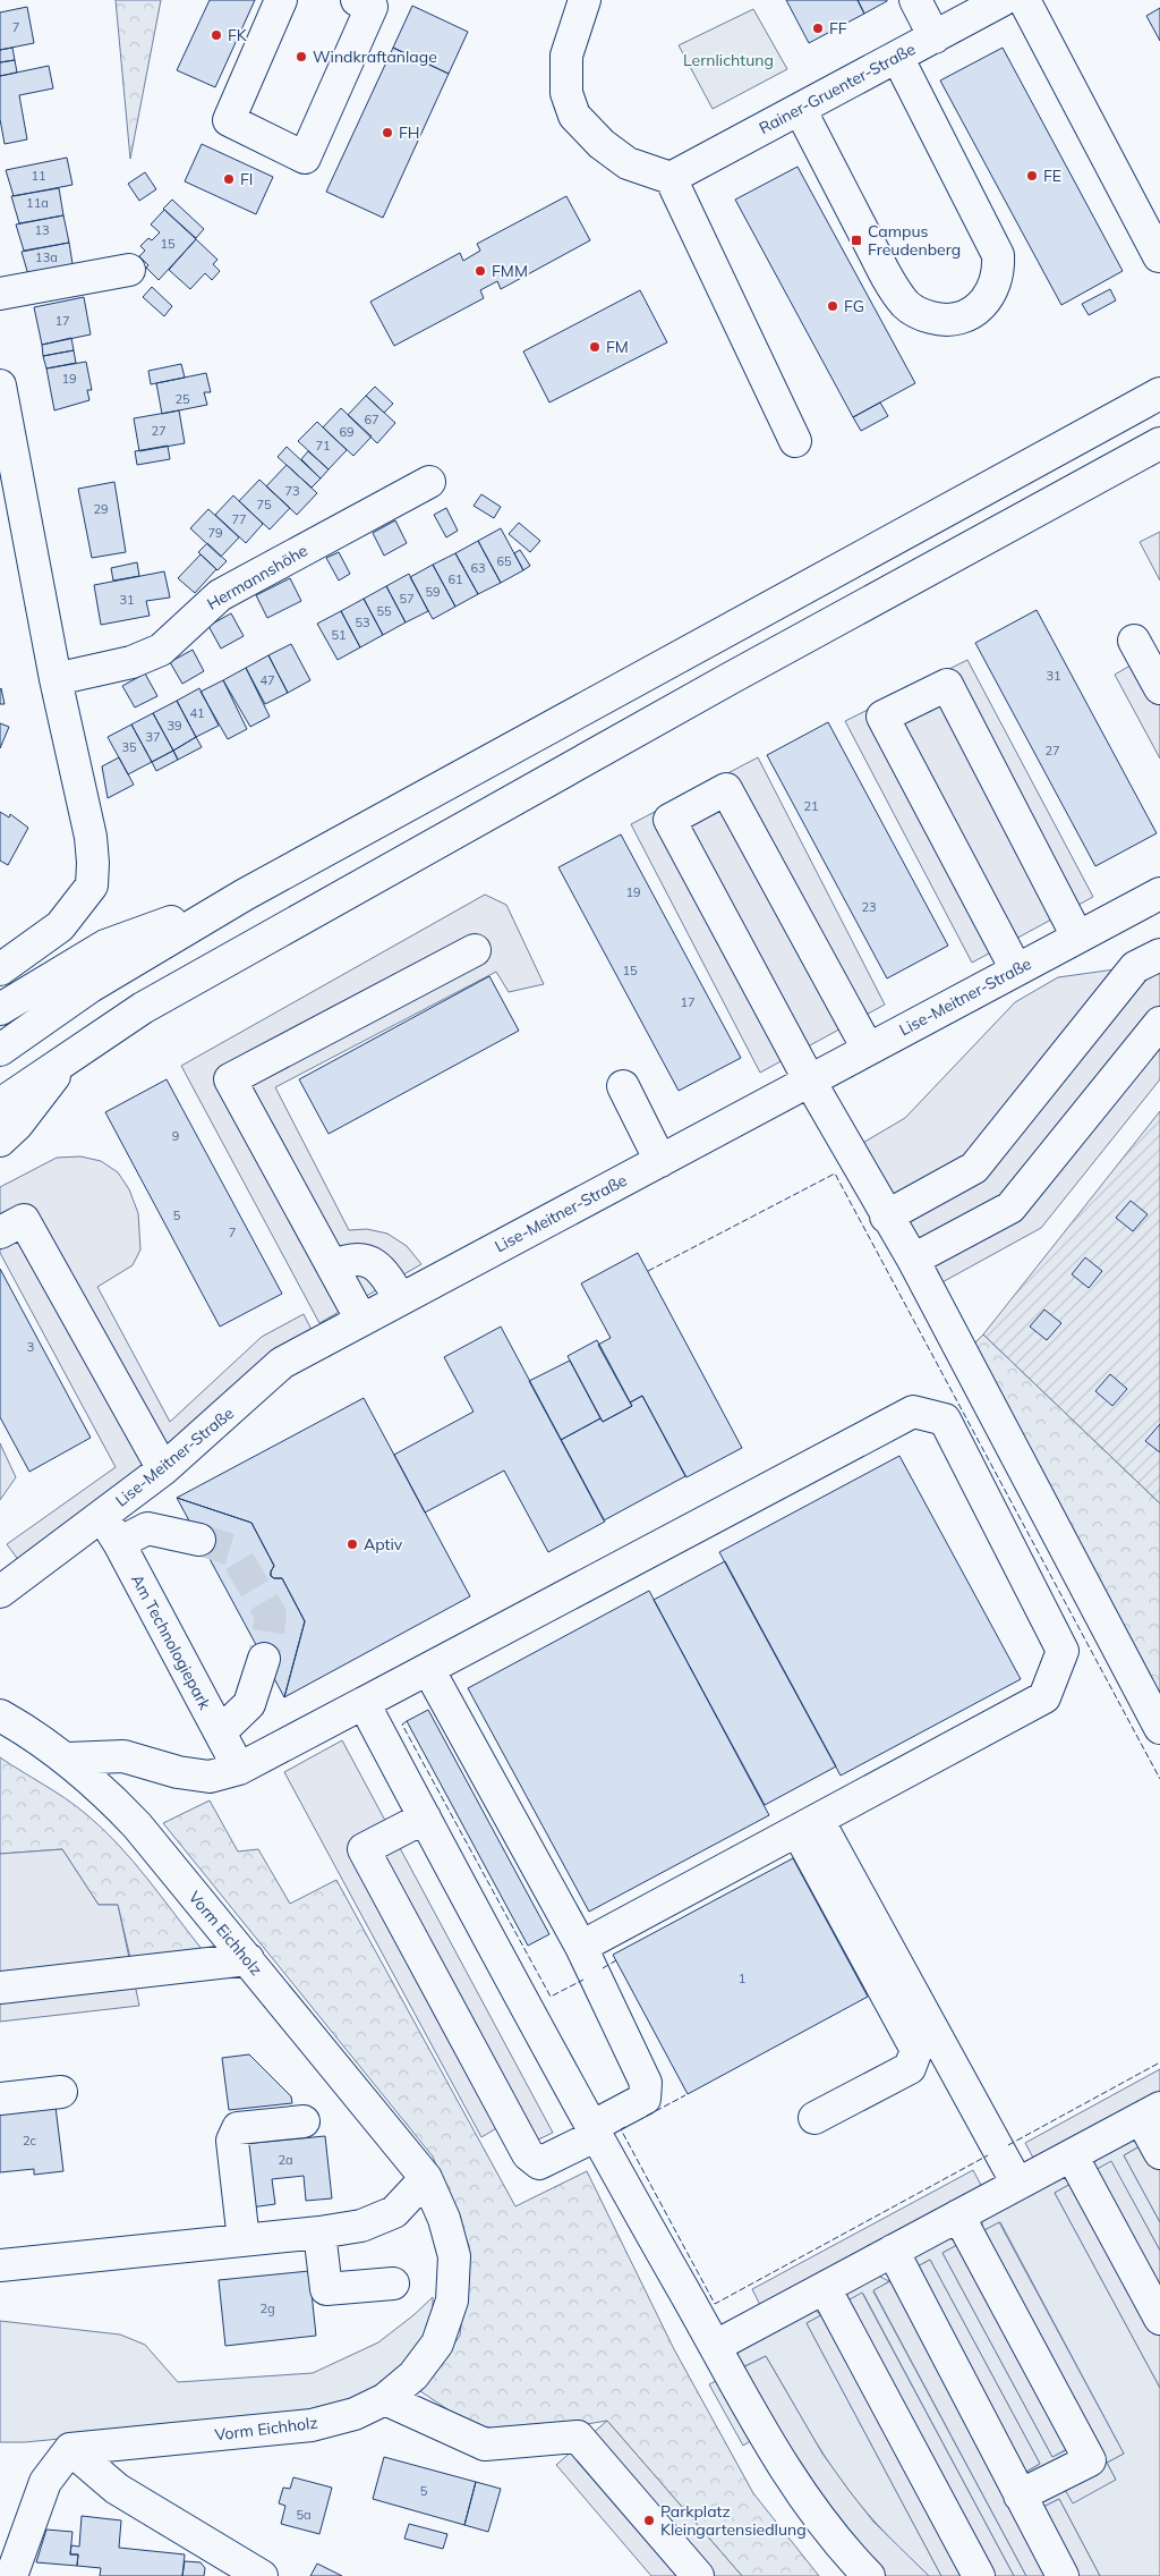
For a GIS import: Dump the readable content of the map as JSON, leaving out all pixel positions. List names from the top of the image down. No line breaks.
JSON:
{"streets":{"main road":["Rainer-Gruenter-Straße","Hermannshöhe","Lise-Meitner-Straße","Am Technologiepark","Vorm Eichholz"]},"crossings":[["Lise-Meitner-Straße","Am Technologiepark"]],"parks":["Lernlichtung"],"places":{"other":["FF","FK","Windkraftanlage","FH","FE","FI","FMM","FG","FM","Aptiv","Parkplatz Kleingartensiedlung"],"transit":["Campus Freudenberg"]},"house_numbers":["7","11","11a","13","15","13a","17","19","25","67","27","69","71","73","75","29","77","79","65","63","61","59","57","31","55","53","51","31","47","41","39","37","35","27","21","19","23","15","17","9","5","7","3","1","2c","2a","2g","5","5a"]}
